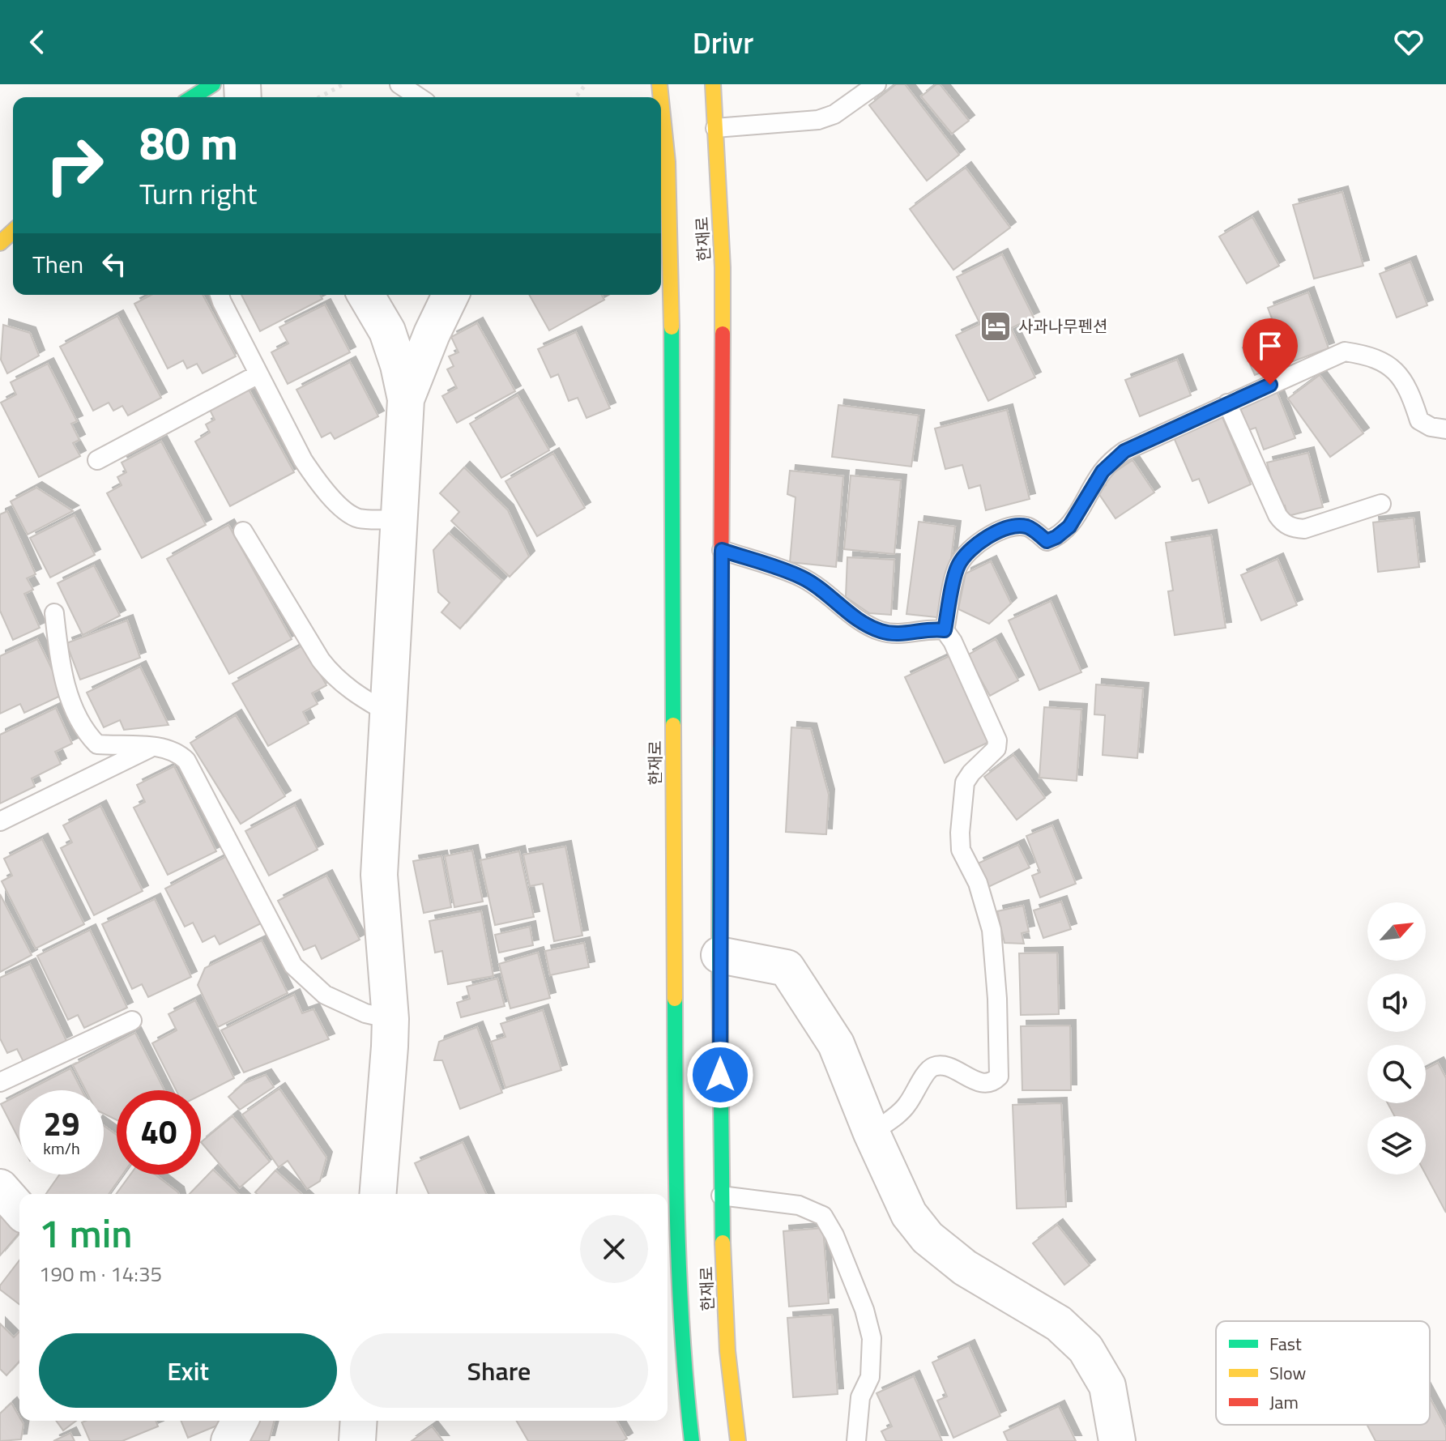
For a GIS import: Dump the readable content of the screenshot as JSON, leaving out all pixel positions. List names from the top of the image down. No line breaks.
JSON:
{"streets":{"street":["한재로"]},"places":{"hotel":["사과나무펜션"]},"legend":["Fast","Slow","Jam"],"north":"top right","page":{"header":"Drivr","turn":["80 m","Turn right"],"then":"Then","speed":"29 km/h","limit":"40","heading":["1 min","190 m · 14:35"],"buttons":["Exit","Share"]}}
